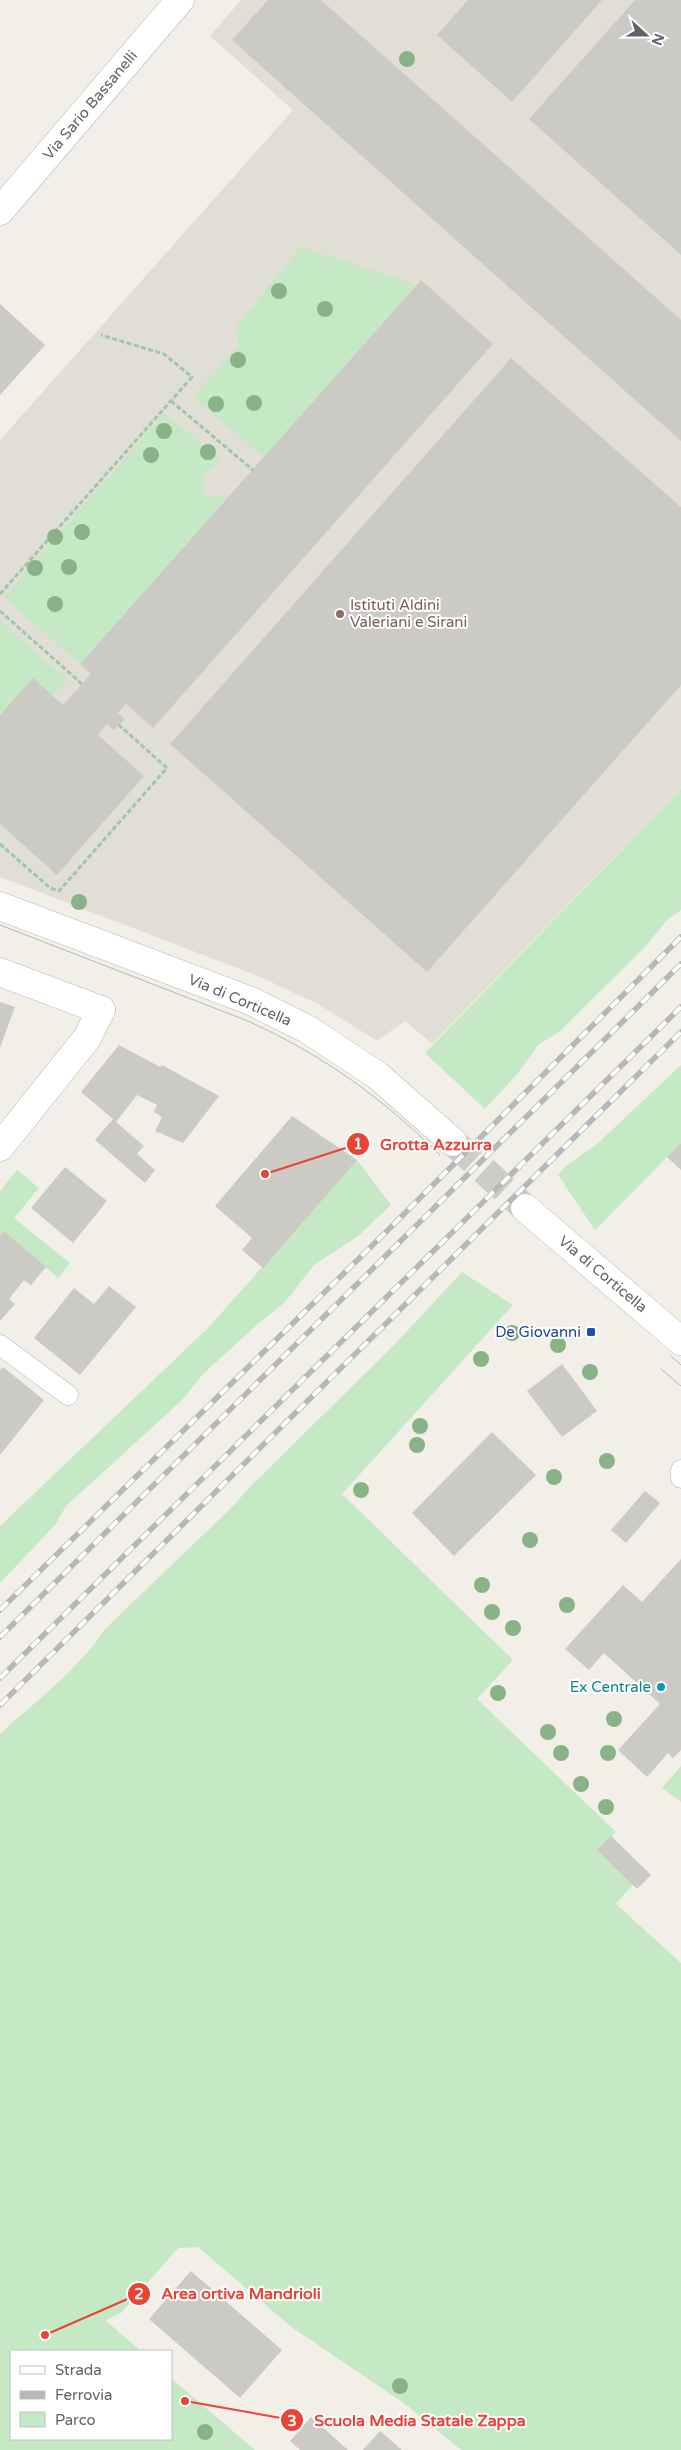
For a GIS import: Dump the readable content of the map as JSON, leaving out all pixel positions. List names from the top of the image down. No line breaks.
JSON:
{"streets":{"main road":["Via Sario Bassanelli","Via di Corticella"]},"places":{"other":["Istituti Aldini Valeriani e Sirani","Grotta Azzurra","Ex Centrale","Area ortiva Mandrioli","Scuola Media Statale Zappa"],"transit":["De Giovanni"]},"legend":["Strada","Ferrovia","Parco"],"north":"right"}
